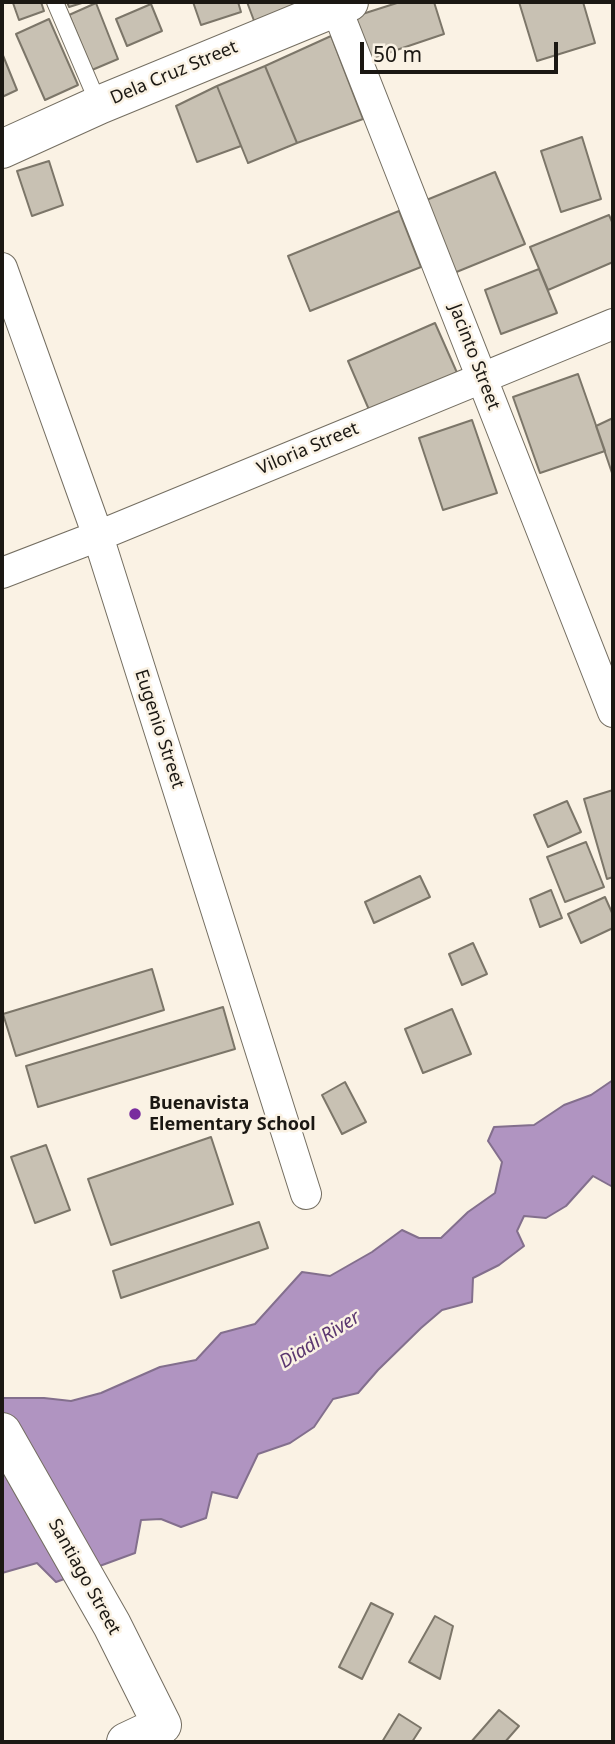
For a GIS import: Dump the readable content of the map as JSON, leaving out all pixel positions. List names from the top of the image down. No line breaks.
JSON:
{"streets":{"main road":["Dela Cruz Street","Santiago Street"],"street":["Jacinto Street","Viloria Street","Eugenio Street"]},"crossings":[["Dela Cruz Street","Jacinto Street"],["Jacinto Street","Viloria Street"],["Viloria Street","Eugenio Street"]],"water":["Diadi River"],"places":["Buenavista Elementary School"],"scale_bar":"50 m"}
